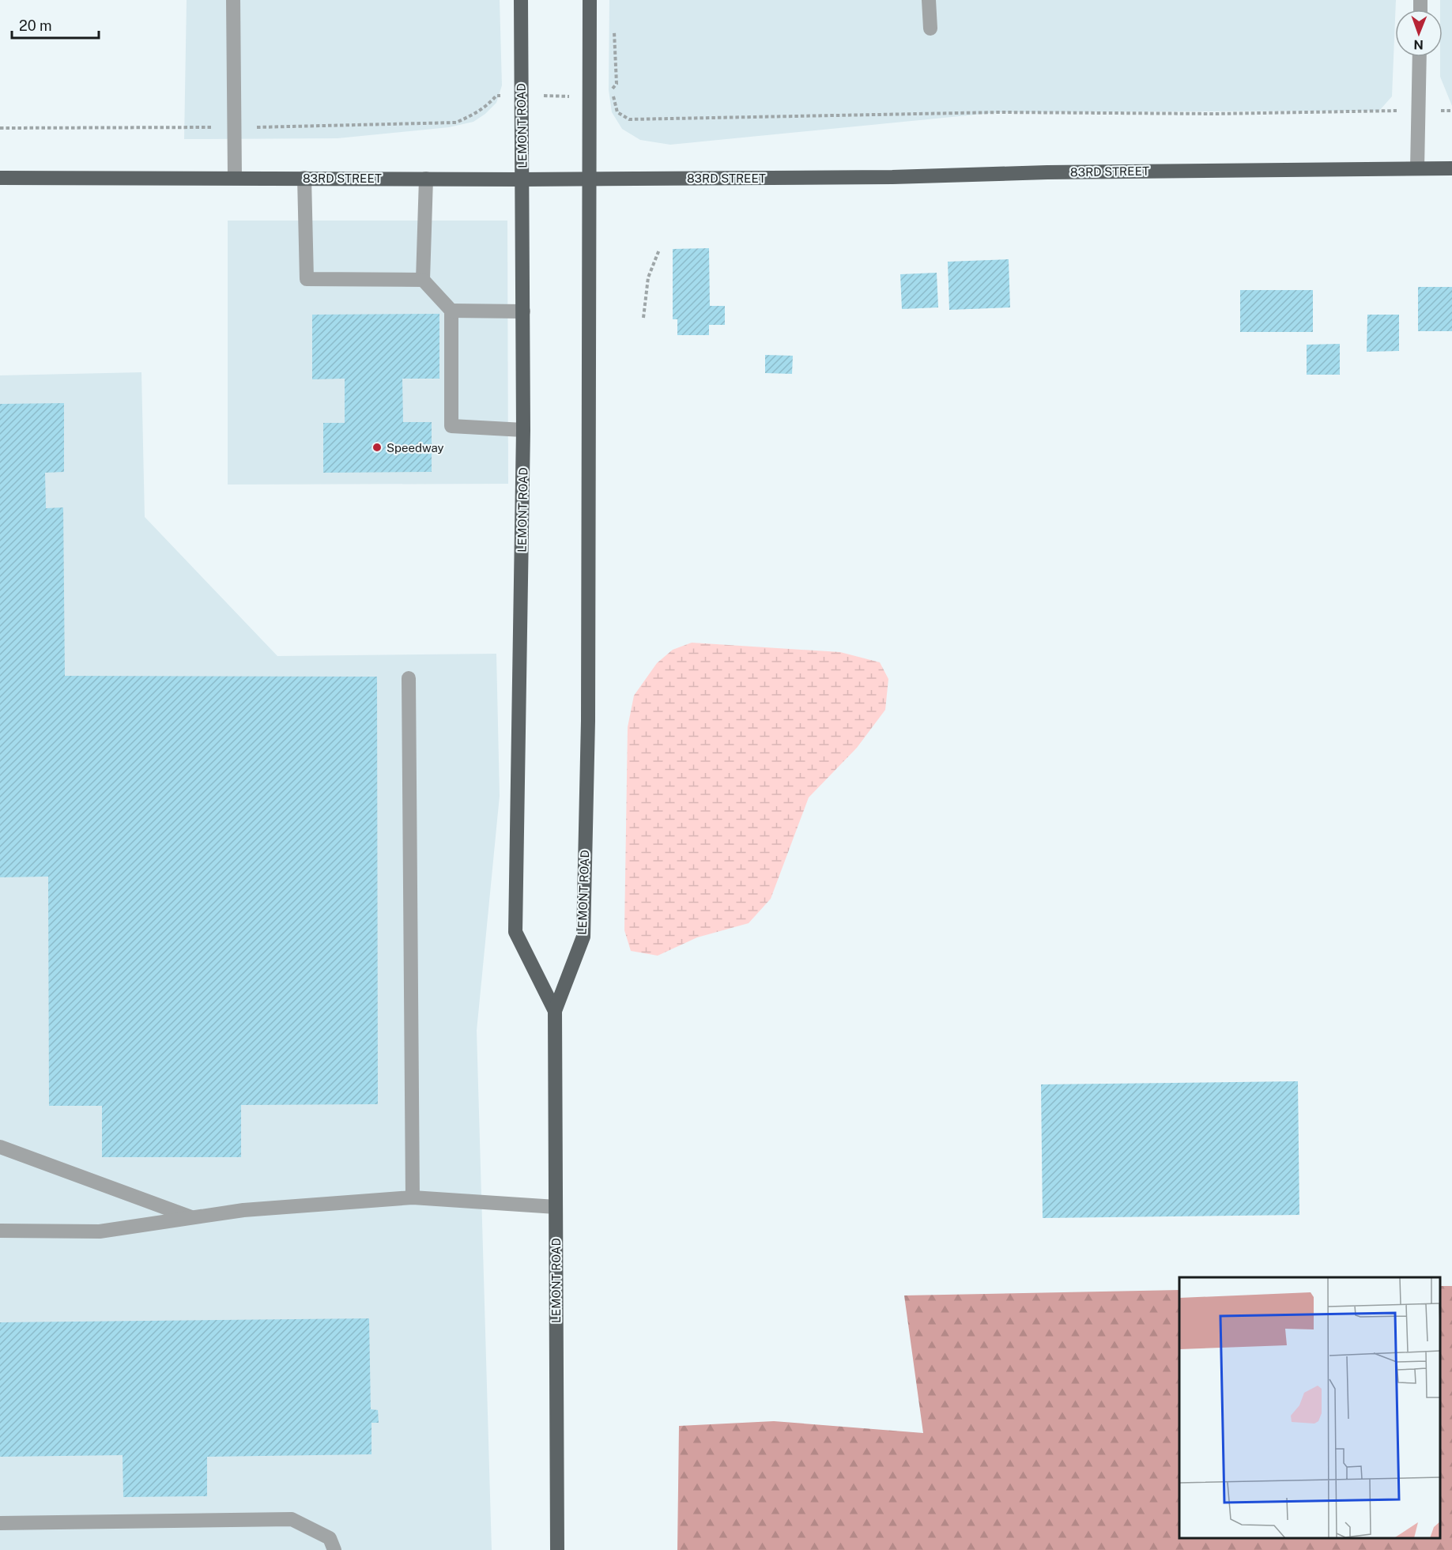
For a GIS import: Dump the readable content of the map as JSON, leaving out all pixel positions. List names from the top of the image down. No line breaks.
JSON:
{"streets":{"main road":["LEMONT ROAD","83RD STREET"]},"crossings":[["LEMONT ROAD","83RD STREET"]],"places":["Speedway"],"scale_bar":"20 m","north":"bottom"}
